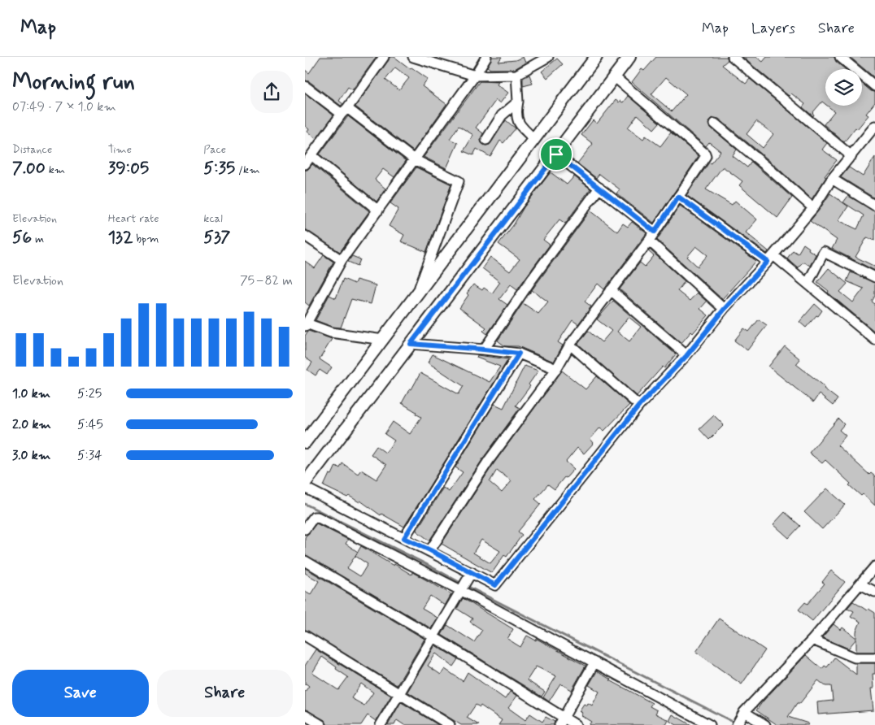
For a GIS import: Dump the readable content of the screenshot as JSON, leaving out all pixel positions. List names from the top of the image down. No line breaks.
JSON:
{"page":{"header":"Map","nav":["Map","Layers","Share"],"heading":["Morning run","07:49 · 7 × 1.0 km"],"stats":[["Distance","7.00 km"],["Time","39:05"],["Pace","5:35 /km"],["Elevation","56 m"],["Heart rate","132 bpm"],["kcal","537"]],"chart":["Elevation","75–82 m"],"list":[{"name":"1.0 km","note":"5:25"},{"name":"2.0 km","note":"5:45"},{"name":"3.0 km","note":"5:34"}],"buttons":["Save","Share"]}}
